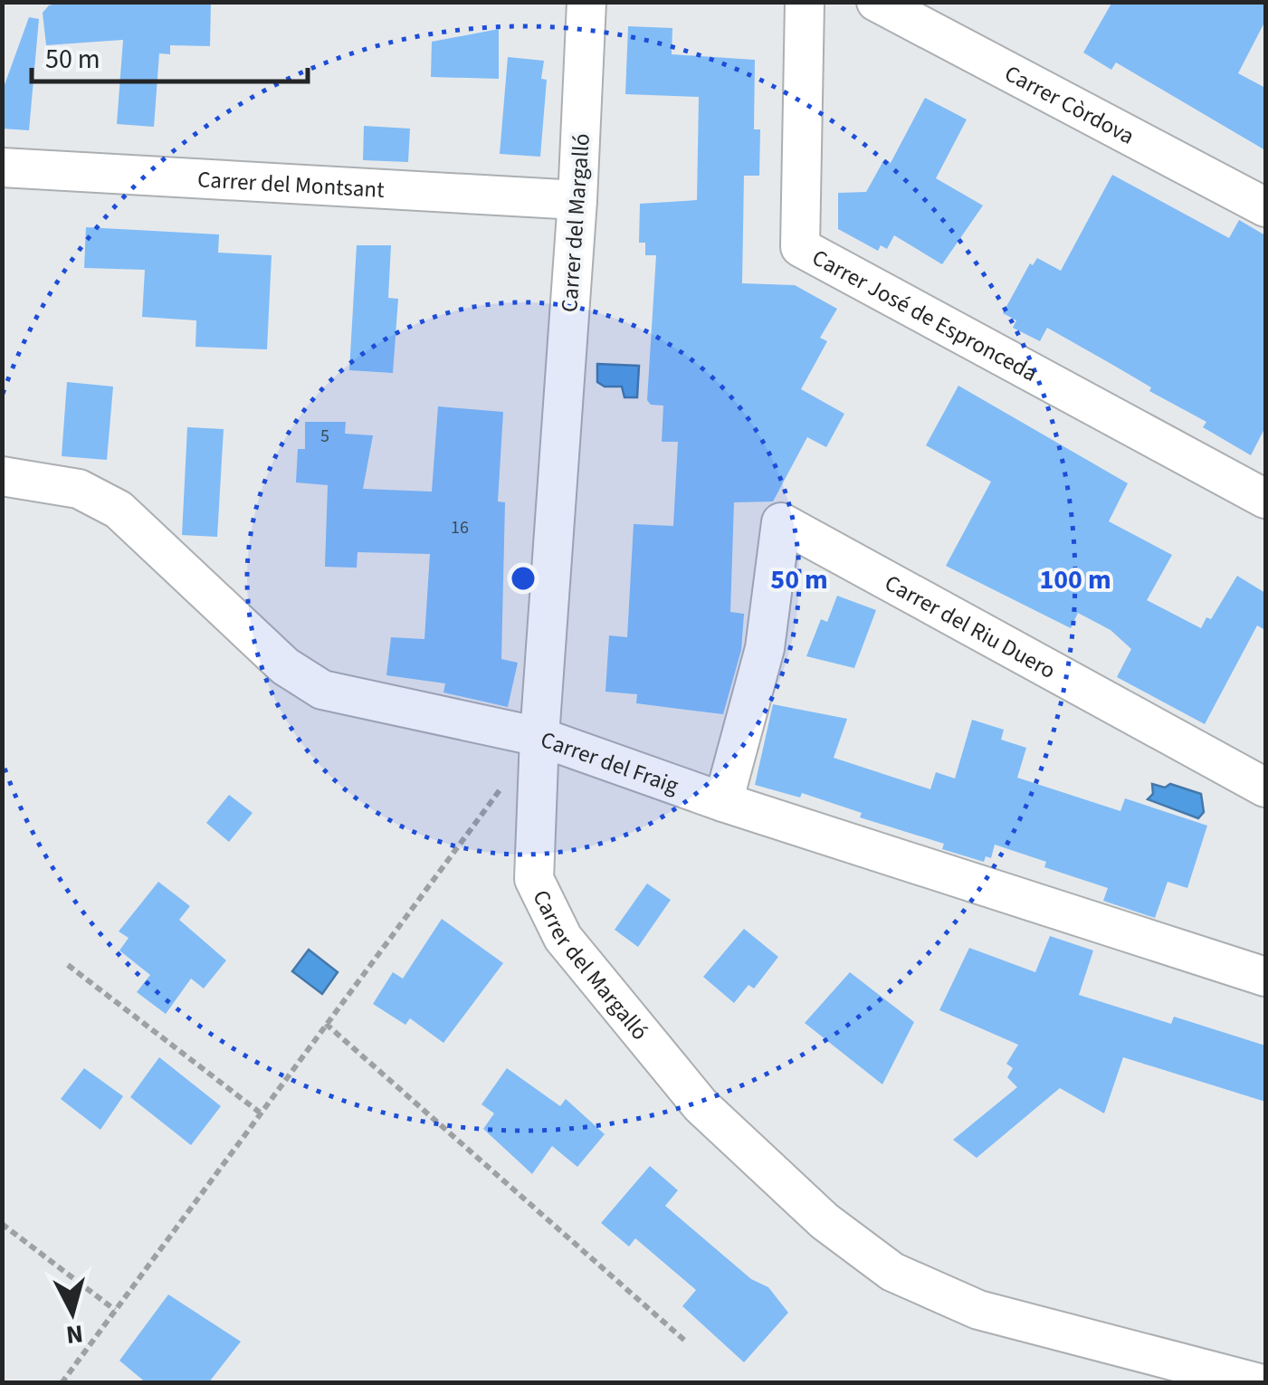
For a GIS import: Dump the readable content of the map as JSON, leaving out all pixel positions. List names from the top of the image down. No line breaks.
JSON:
{"streets":{"street":["Carrer Còrdova","Carrer del Montsant","Carrer del Margalló","Carrer José de Espronceda","Carrer del Riu Duero","Carrer del Fraig"]},"crossings":[["Carrer del Montsant","Carrer del Margalló"],["Carrer del Margalló","Carrer del Fraig"],["Carrer del Riu Duero","Carrer del Fraig"]],"house_numbers":["5","16"],"scale_bar":"50 m","north":"bottom","rings":["50 m","100 m"]}
